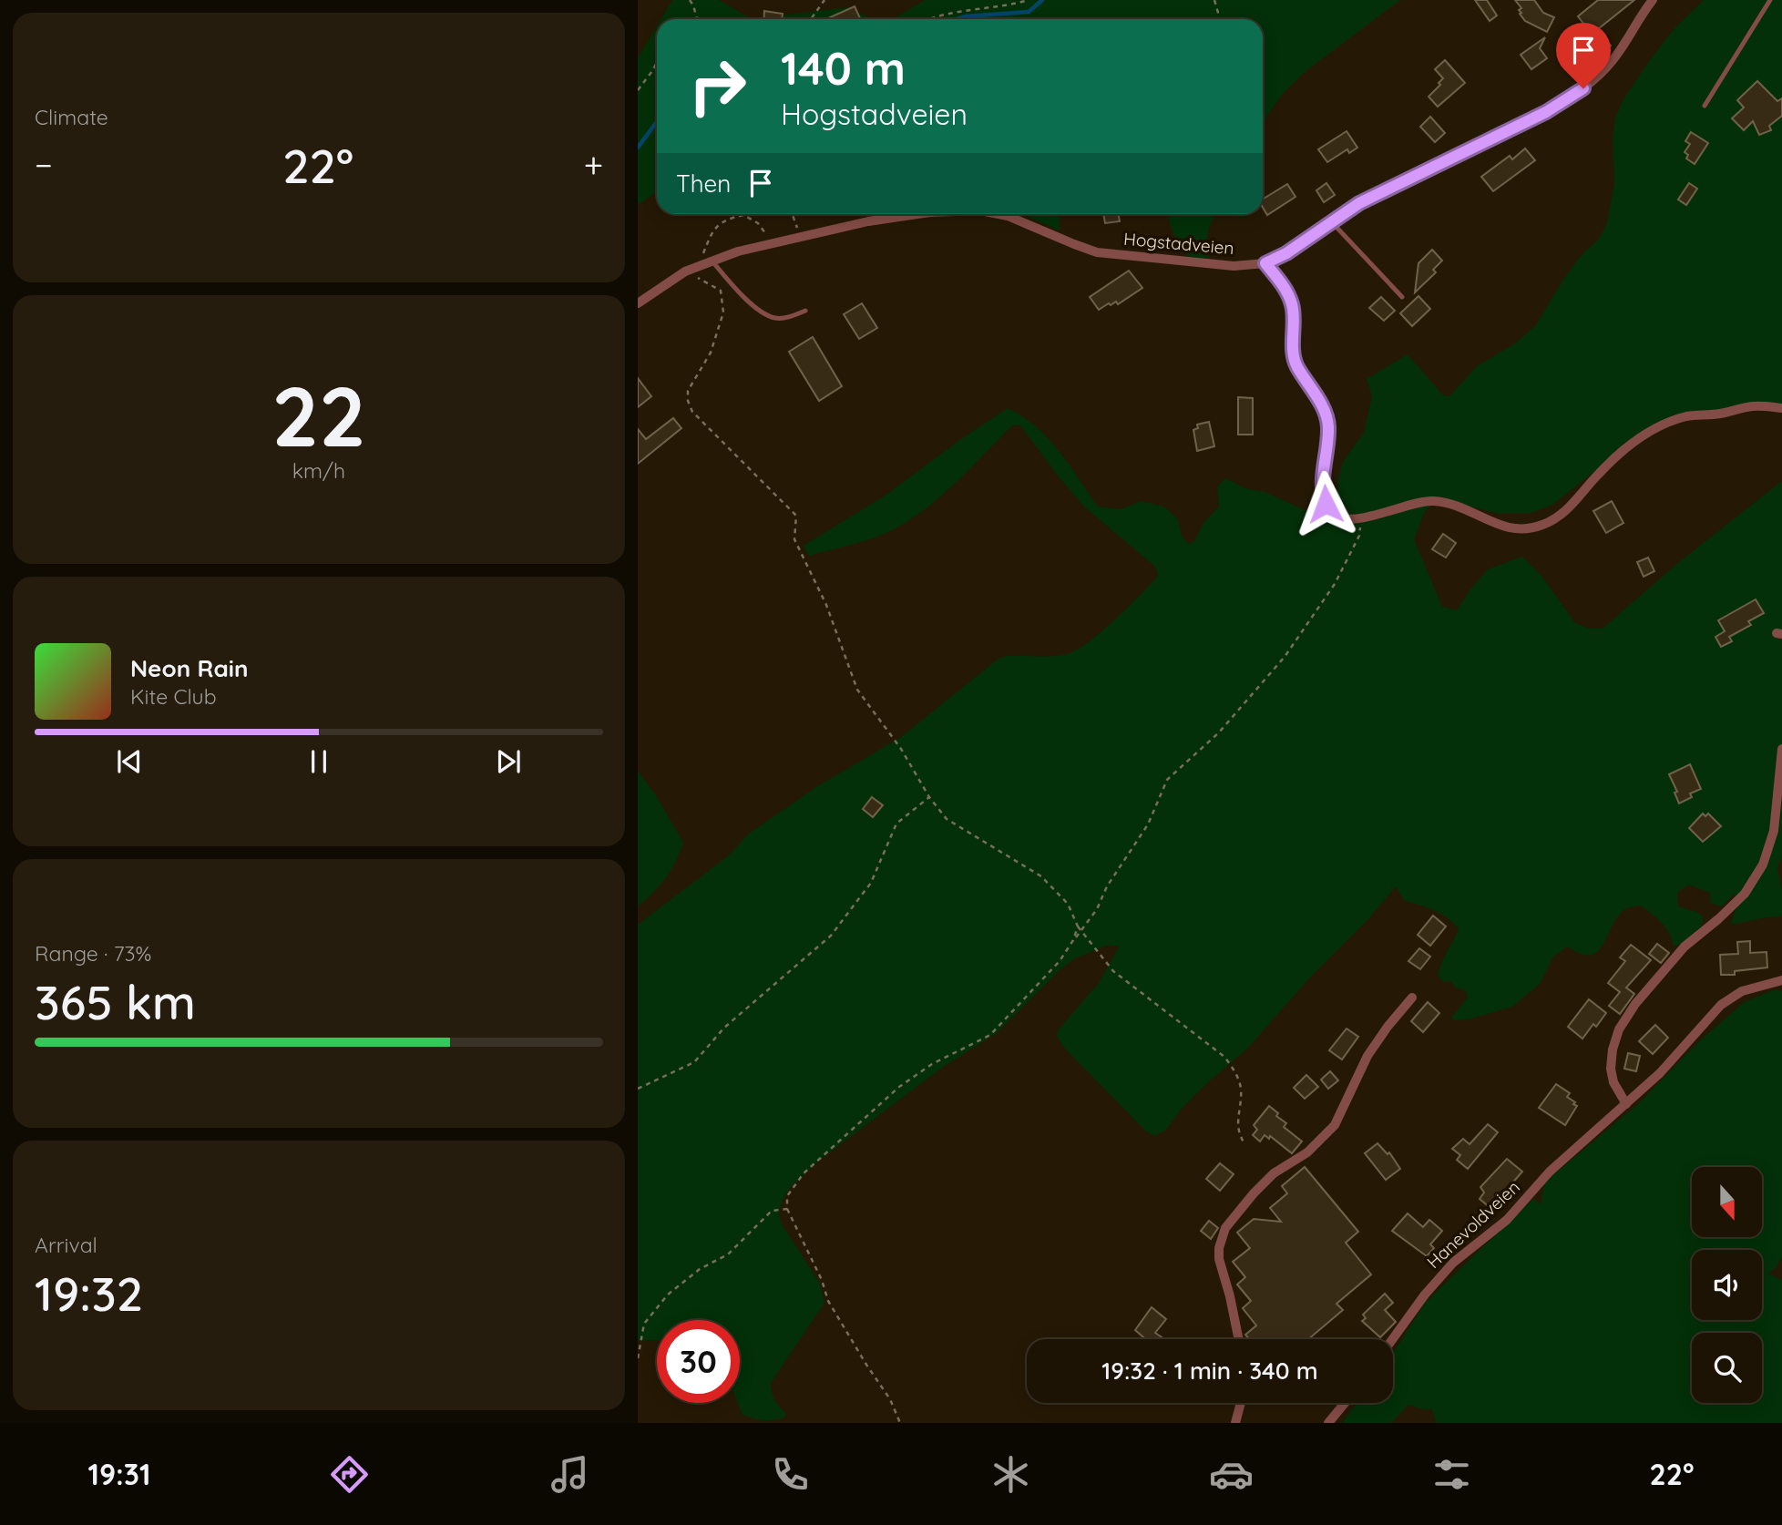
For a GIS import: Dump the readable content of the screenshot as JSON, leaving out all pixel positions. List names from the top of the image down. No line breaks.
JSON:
{"streets":{"street":["Hogstadveien","Hanevoldveien"]},"north":"bottom","page":{"tile":["Climate",["22","km/h"],["Range · 73%","365 km"],["Arrival","19:32"]],"turn":["140 m","Hogstadveien"],"heat":["−","22°","+"],"then":"Then","song":["Neon Rain","Kite Club"],"limit":"30","trip":"19:32 · 1 min · 340 m","tabs":["19:31","22°"]}}
